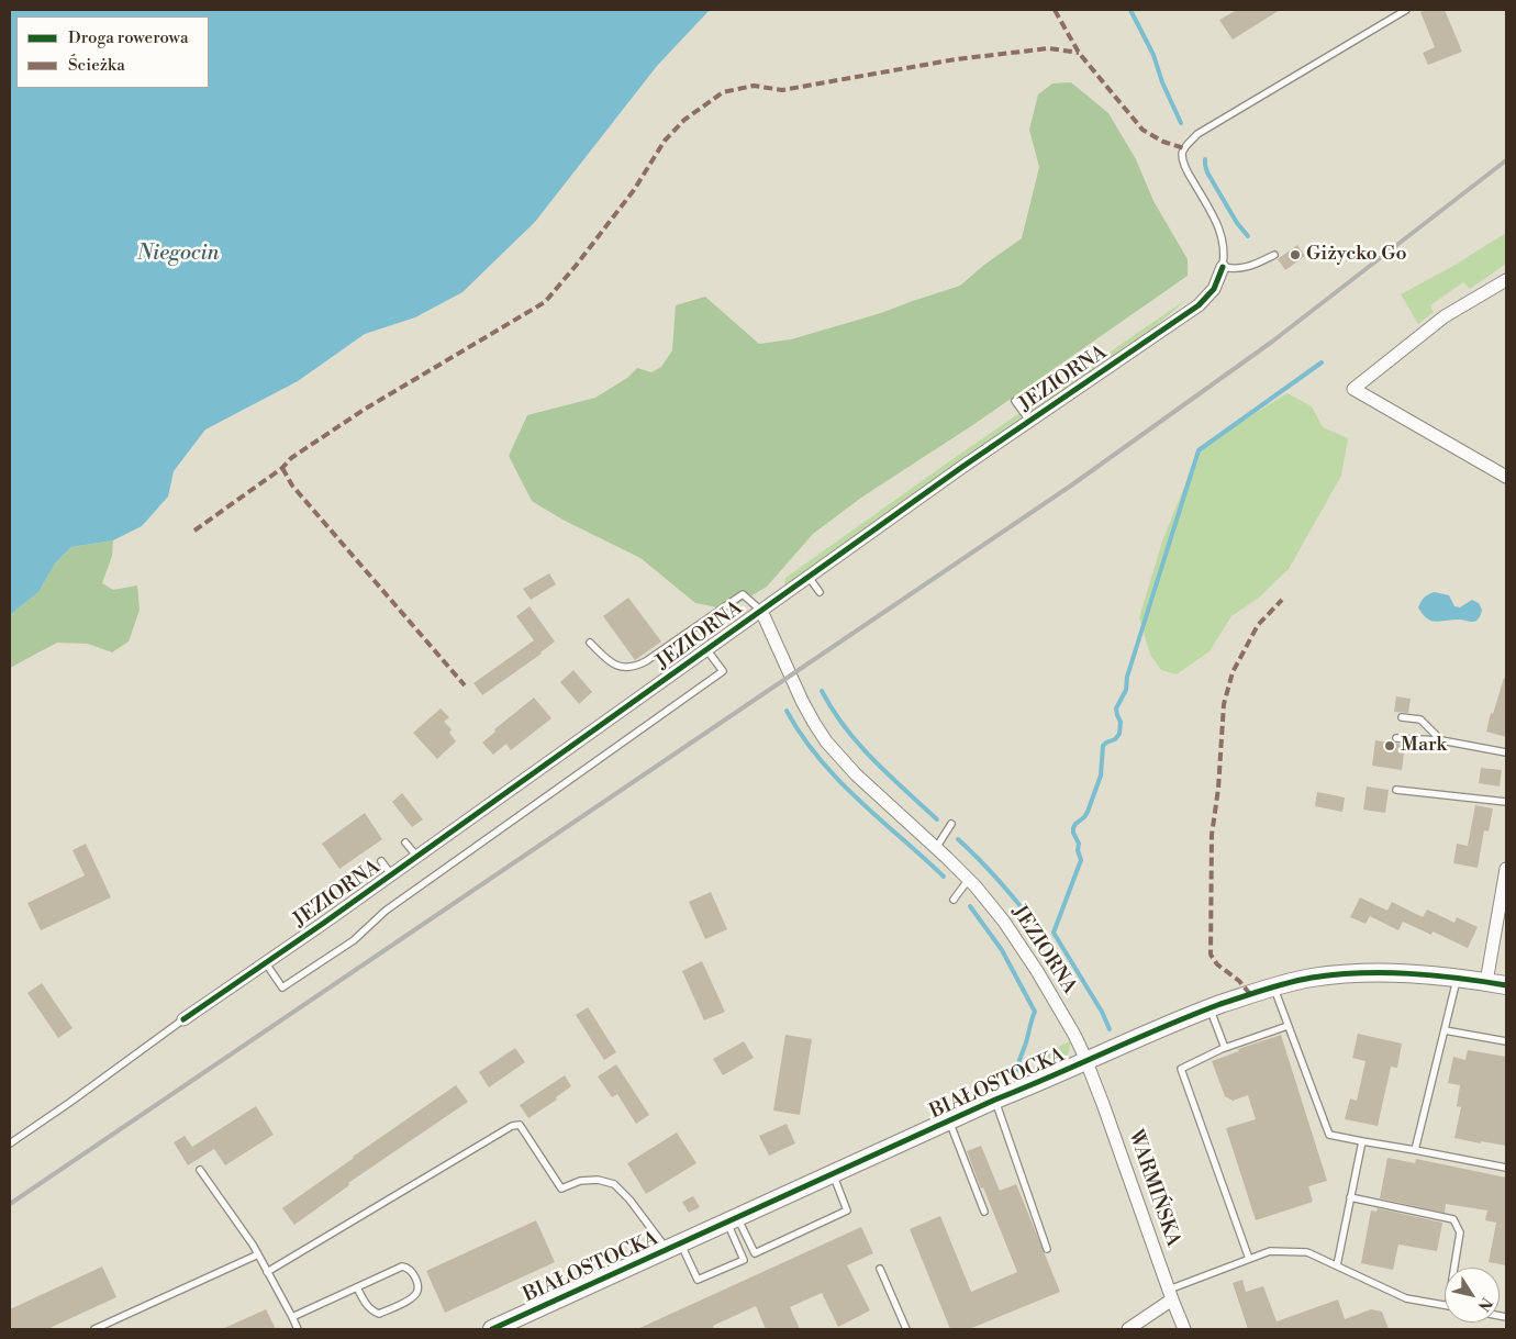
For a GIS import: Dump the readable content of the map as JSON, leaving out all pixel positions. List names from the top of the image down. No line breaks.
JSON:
{"streets":{"street":["JEZIORNA","BIAŁOSTOCKA","WARMIŃSKA"]},"crossings":[["JEZIORNA","BIAŁOSTOCKA"],["JEZIORNA","WARMIŃSKA"],["BIAŁOSTOCKA","WARMIŃSKA"]],"water":["Niegocin"],"places":["Giżycko Go","Mark"],"legend":["Droga rowerowa","Ścieżka"],"north":"bottom right"}
